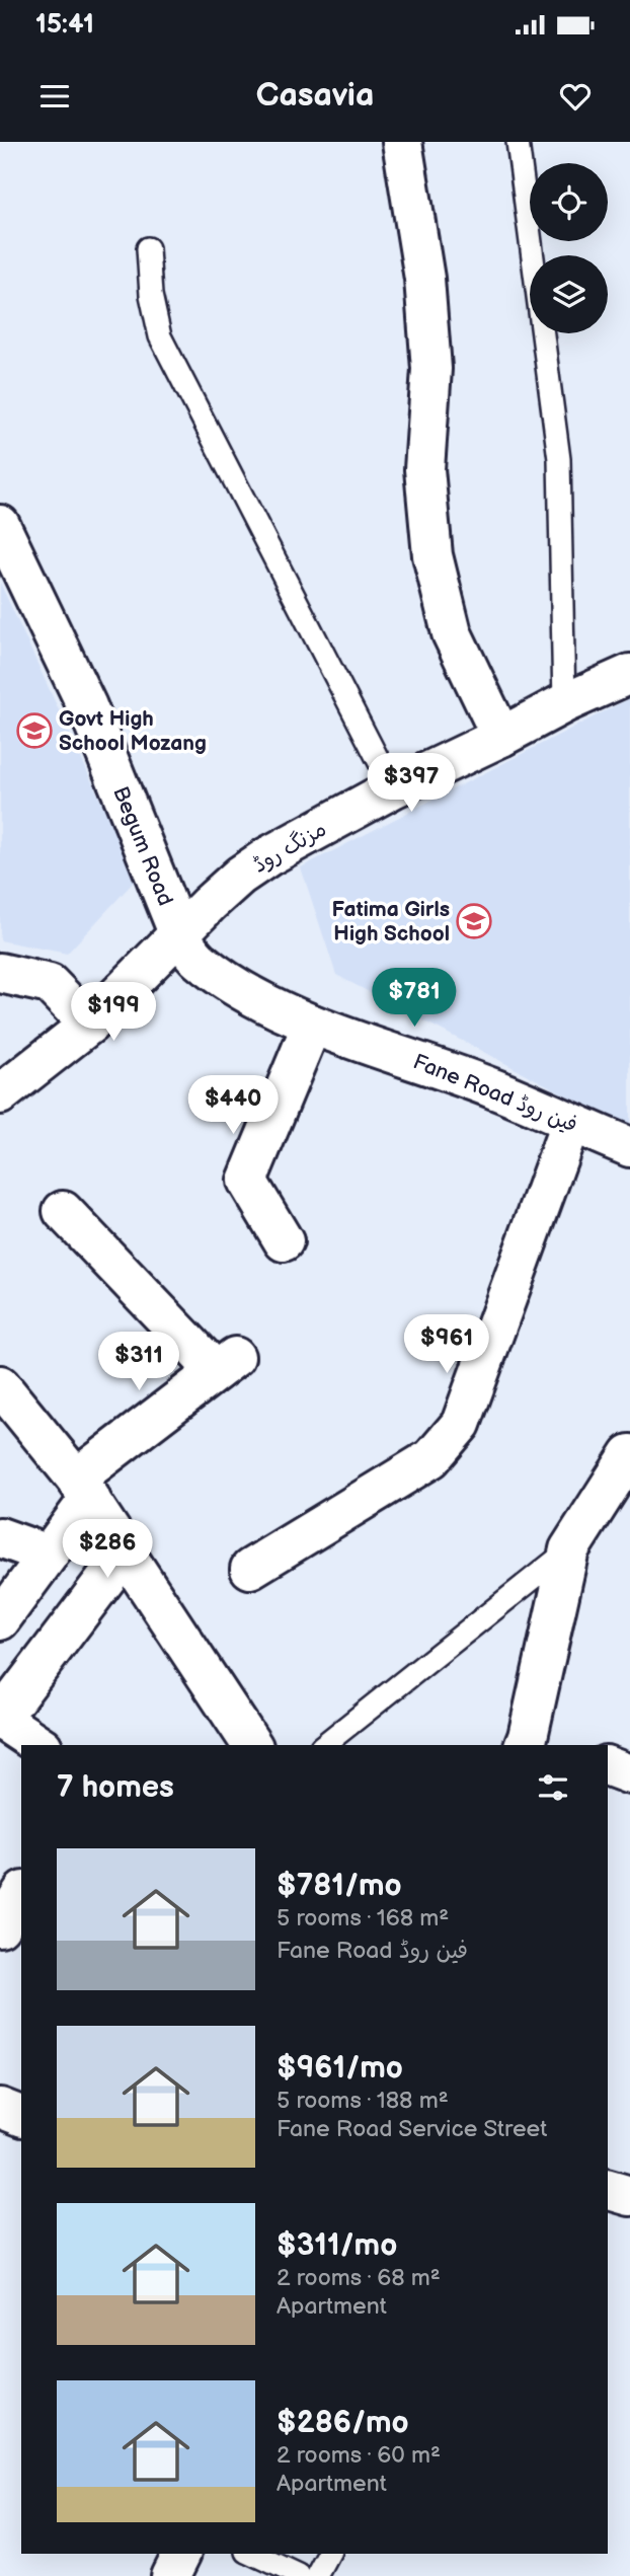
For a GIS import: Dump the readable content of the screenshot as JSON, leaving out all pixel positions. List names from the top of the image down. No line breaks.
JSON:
{"streets":{"street":["Begum Road","مزنگ روڈ","Fane Road فین روڈ"]},"crossings":[["Begum Road","مزنگ روڈ"],["Begum Road","Fane Road فین روڈ"],["مزنگ روڈ","Fane Road فین روڈ"]],"places":{"school or university":["Govt High School Mozang","Fatima Girls High School"]},"page":{"status":"15:41","header":"Casavia","price":["$397","$781","$199","$440","$961","$311","$286"],"heading":"7 homes","list":[{"name":"$781/mo","note":"5 rooms · 168 m² · Fane Road فین روڈ"},{"name":"$961/mo","note":"5 rooms · 188 m² · Fane Road Service Street"},{"name":"$311/mo","note":"2 rooms · 68 m² · Apartment"},{"name":"$286/mo","note":"2 rooms · 60 m² · Apartment"}]}}
